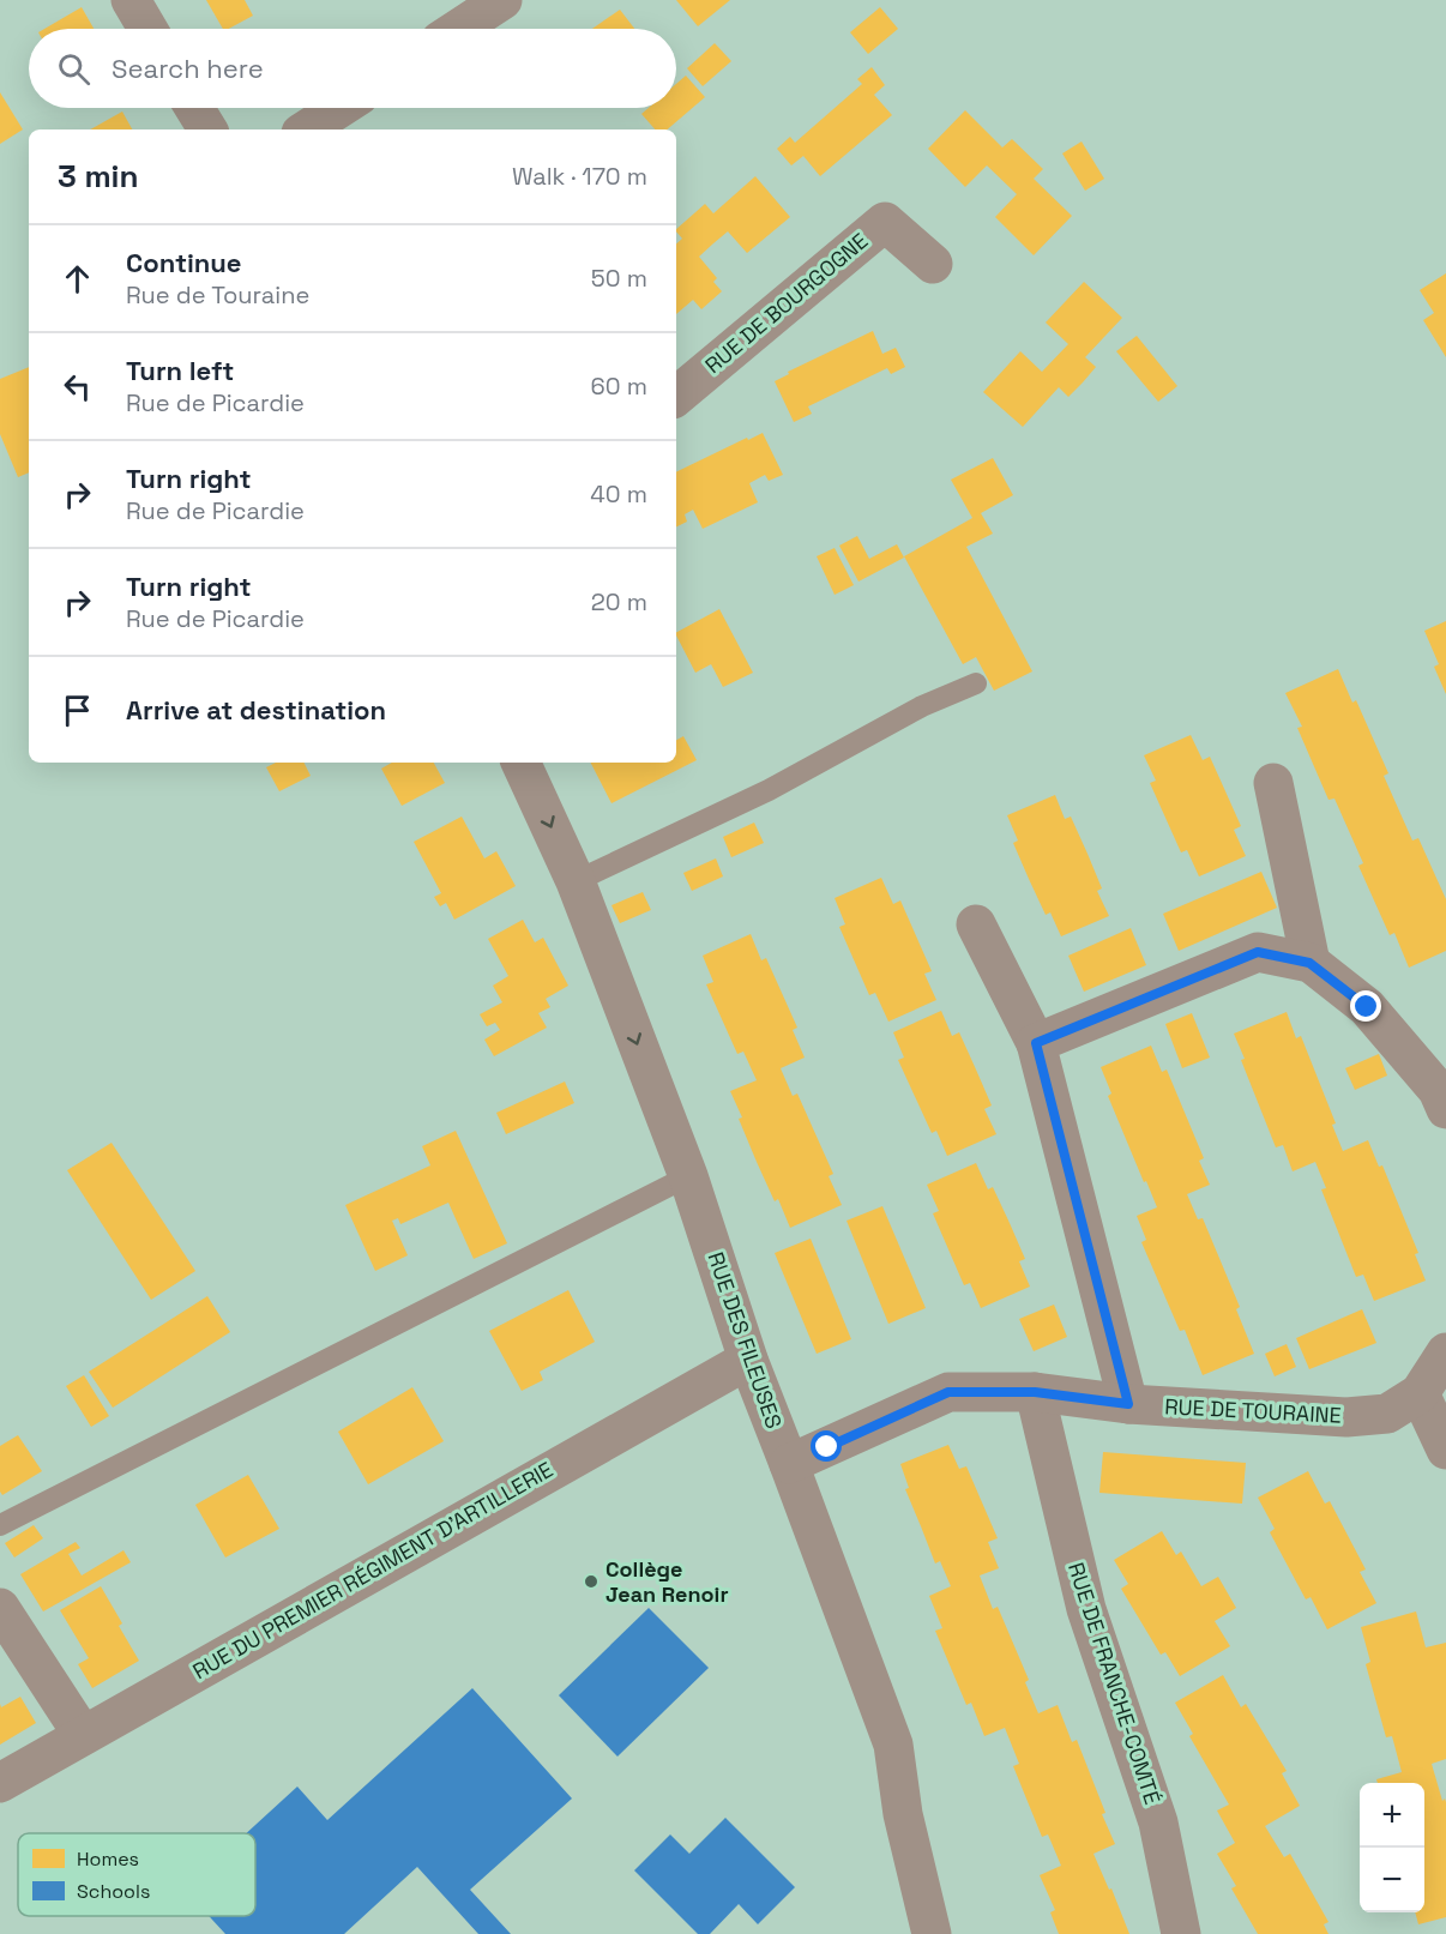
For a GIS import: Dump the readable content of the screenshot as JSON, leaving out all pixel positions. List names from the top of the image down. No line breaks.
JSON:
{"streets":{"street":["RUE DE BOURGOGNE","RUE DES FILEUSES","RUE DE TOURAINE","RUE DU PREMIER RÉGIMENT D'ARTILLERIE","RUE DE FRANCHE-COMTÉ"]},"crossings":[["RUE DES FILEUSES","RUE DE TOURAINE"],["RUE DES FILEUSES","RUE DU PREMIER RÉGIMENT D'ARTILLERIE"],["RUE DE TOURAINE","RUE DE FRANCHE-COMTÉ"]],"one_way":["RUE DES FILEUSES"],"places":["Collège Jean Renoir"],"legend":["Homes","Schools"],"page":{"search":"Search here","heading":["3 min","Walk · 170 m"],"list":[["Continue","Rue de Touraine","50 m"],["Turn left","Rue de Picardie","60 m"],["Turn right","Rue de Picardie","40 m"],["Turn right","Rue de Picardie","20 m"],"Arrive at destination"],"map_buttons":["+","−"]}}
